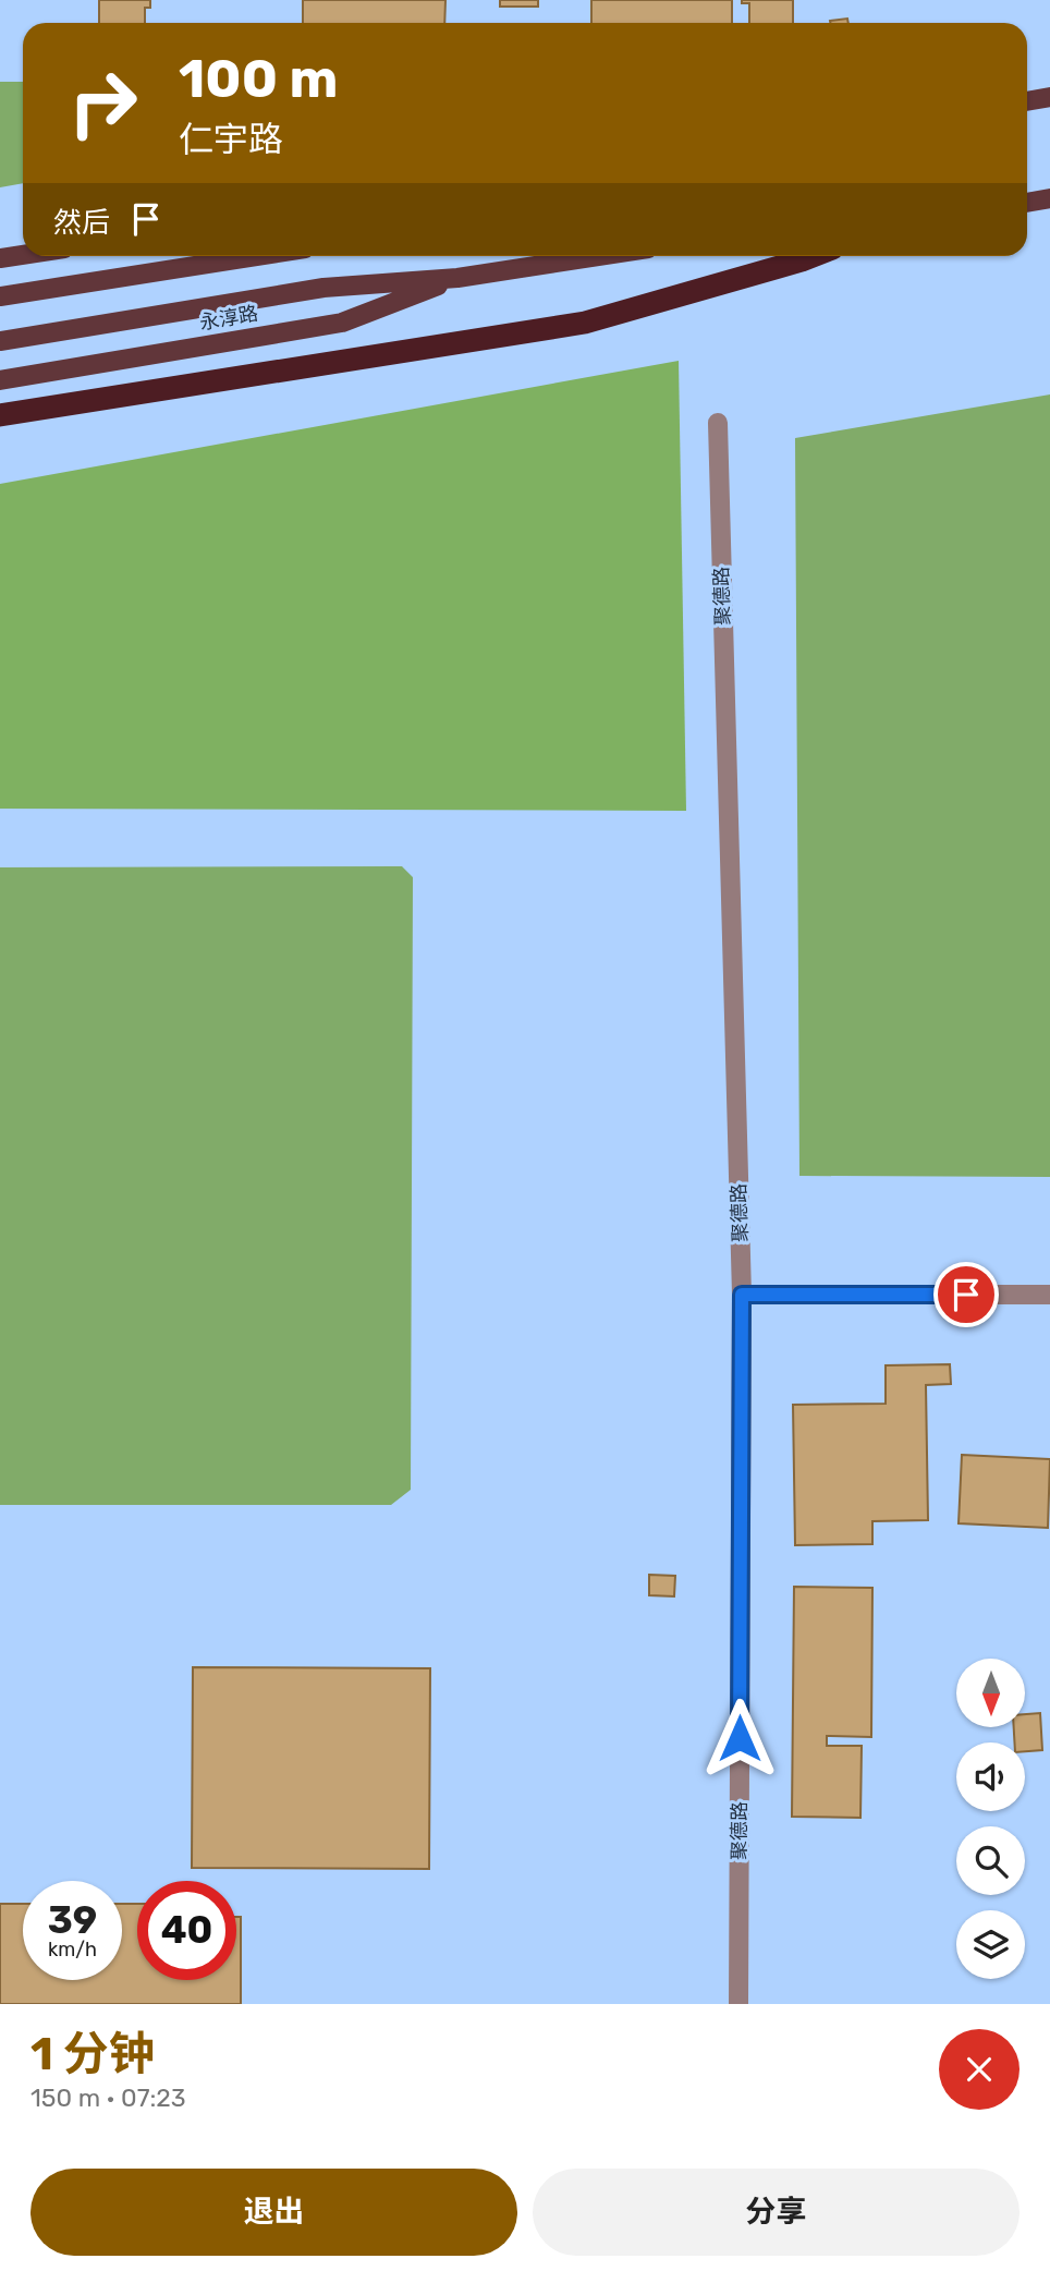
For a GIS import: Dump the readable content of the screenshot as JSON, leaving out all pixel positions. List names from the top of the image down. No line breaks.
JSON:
{"streets":{"main road":["永淳路"],"street":["聚德路"]},"north":"bottom","page":{"turn":["100 m","仁宇路"],"then":"然后","speed":"39 km/h","limit":"40","heading":["1 分钟","150 m · 07:23"],"buttons":["退出","分享"]}}
